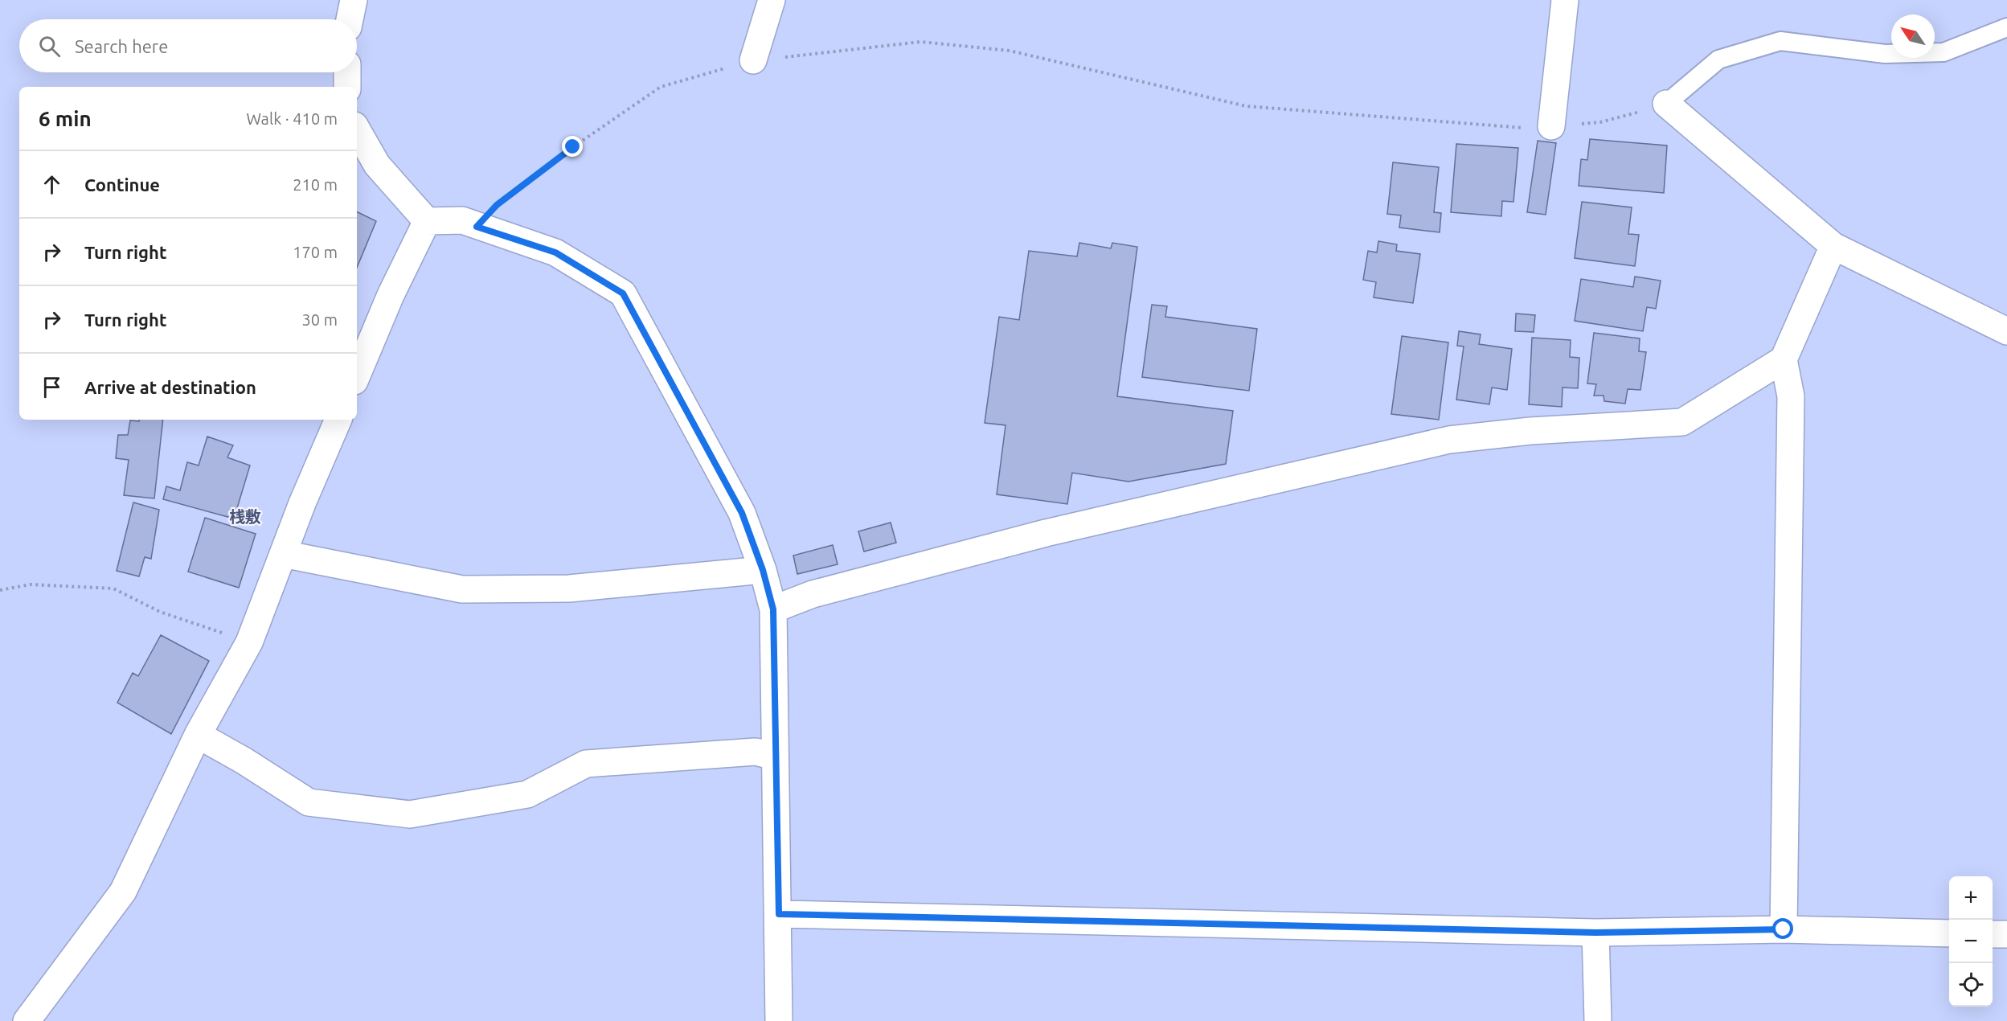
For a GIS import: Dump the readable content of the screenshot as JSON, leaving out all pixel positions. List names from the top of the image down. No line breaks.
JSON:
{"districts":["桟敷"],"north":"top left","page":{"search":"Search here","heading":["6 min","Walk · 410 m"],"list":[["Continue","210 m"],["Turn right","170 m"],["Turn right","30 m"],"Arrive at destination"],"map_buttons":["+","−"]}}
